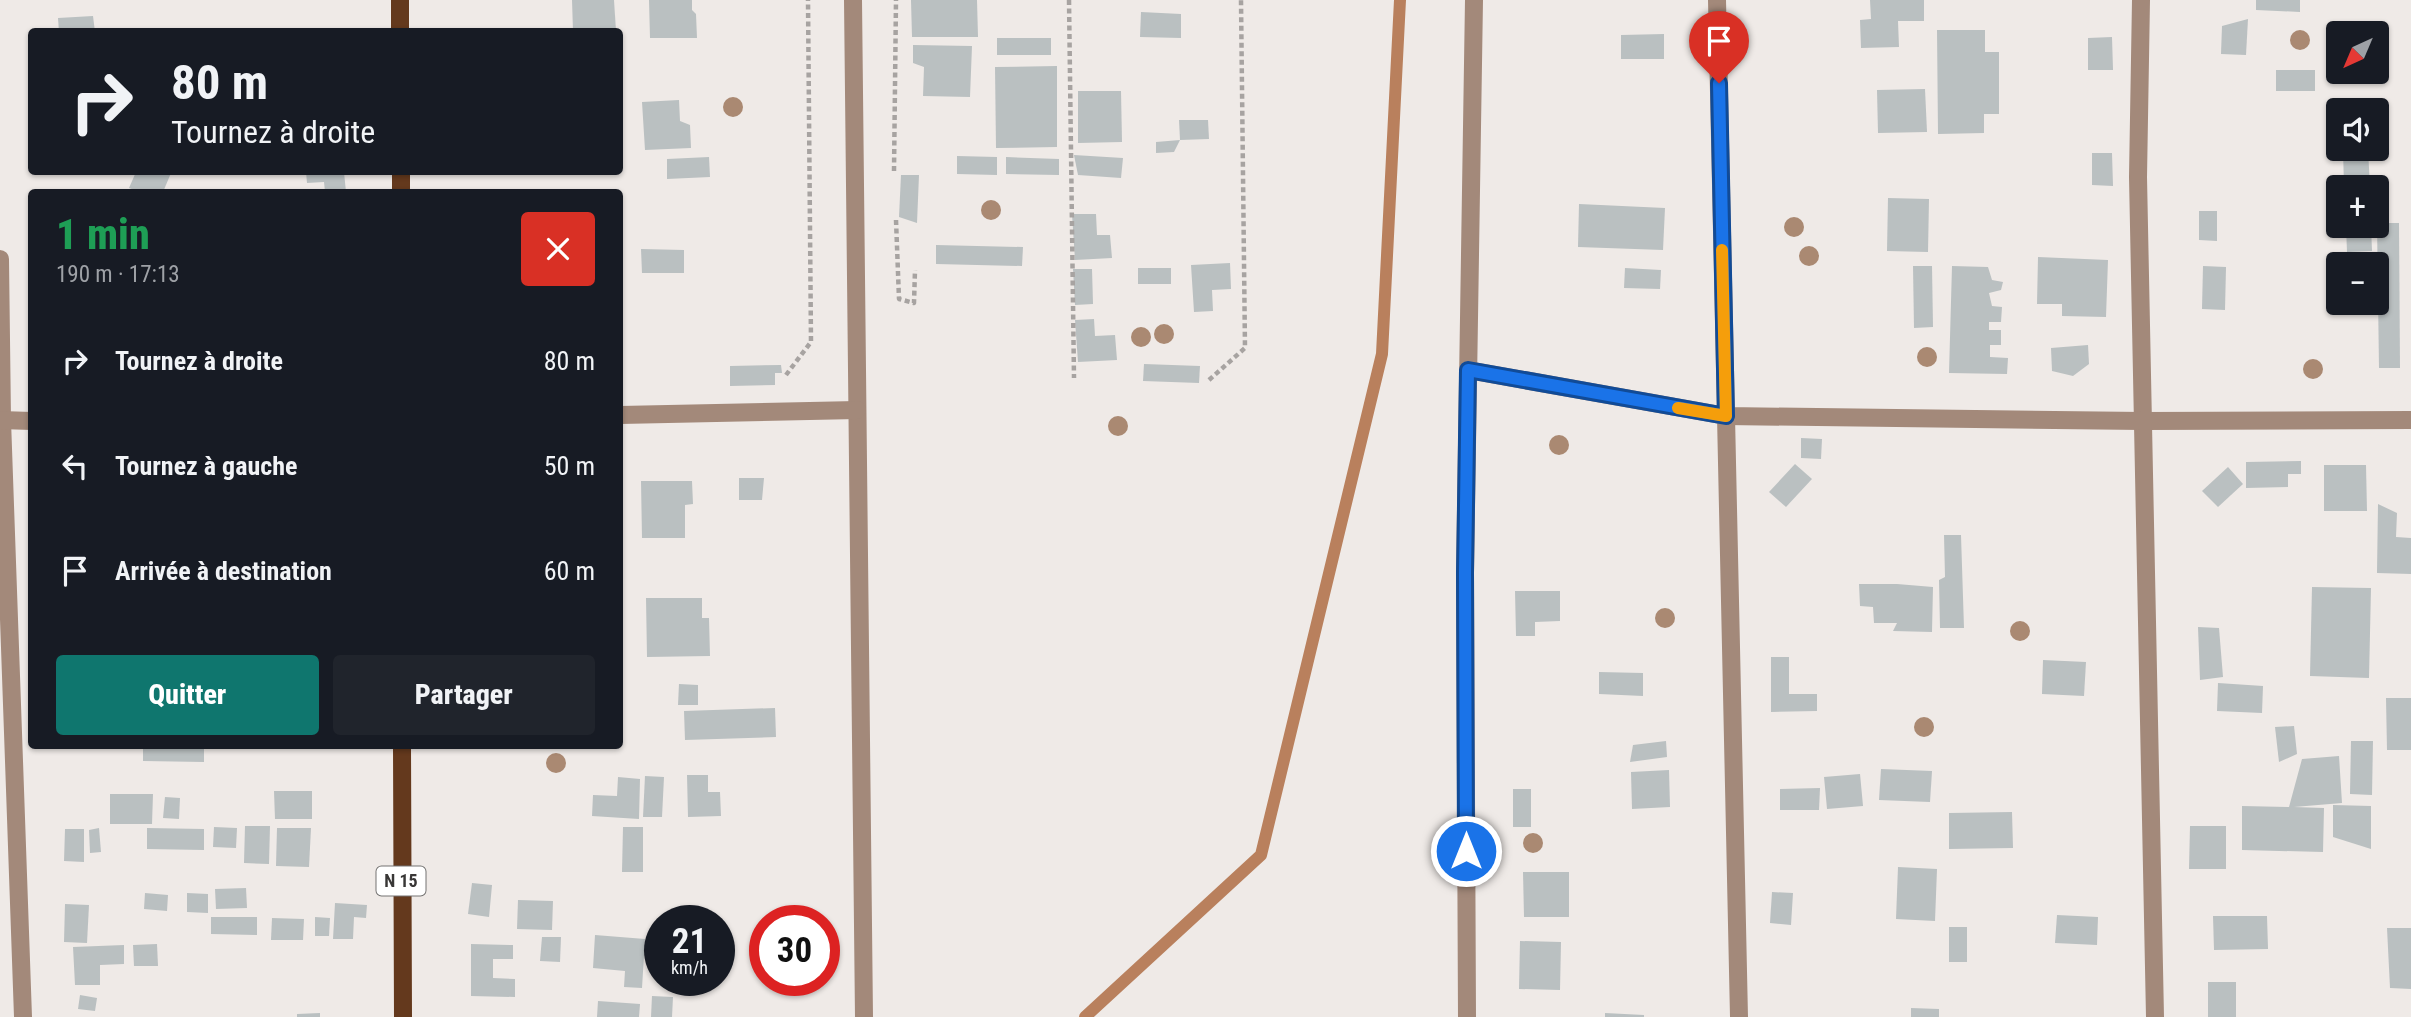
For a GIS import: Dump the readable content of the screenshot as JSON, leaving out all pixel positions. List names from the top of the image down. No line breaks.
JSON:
{"streets":{"main road":["N 15"]},"north":"bottom left","page":{"map_buttons":["+","−"],"turn":["80 m","Tournez à droite"],"heading":["1 min","190 m · 17:13"],"list":[{"name":"Tournez à droite","value":"80 m"},{"name":"Tournez à gauche","value":"50 m"},{"name":"Arrivée à destination","value":"60 m"}],"buttons":["Quitter","Partager"],"speed":"21 km/h","limit":"30"}}
